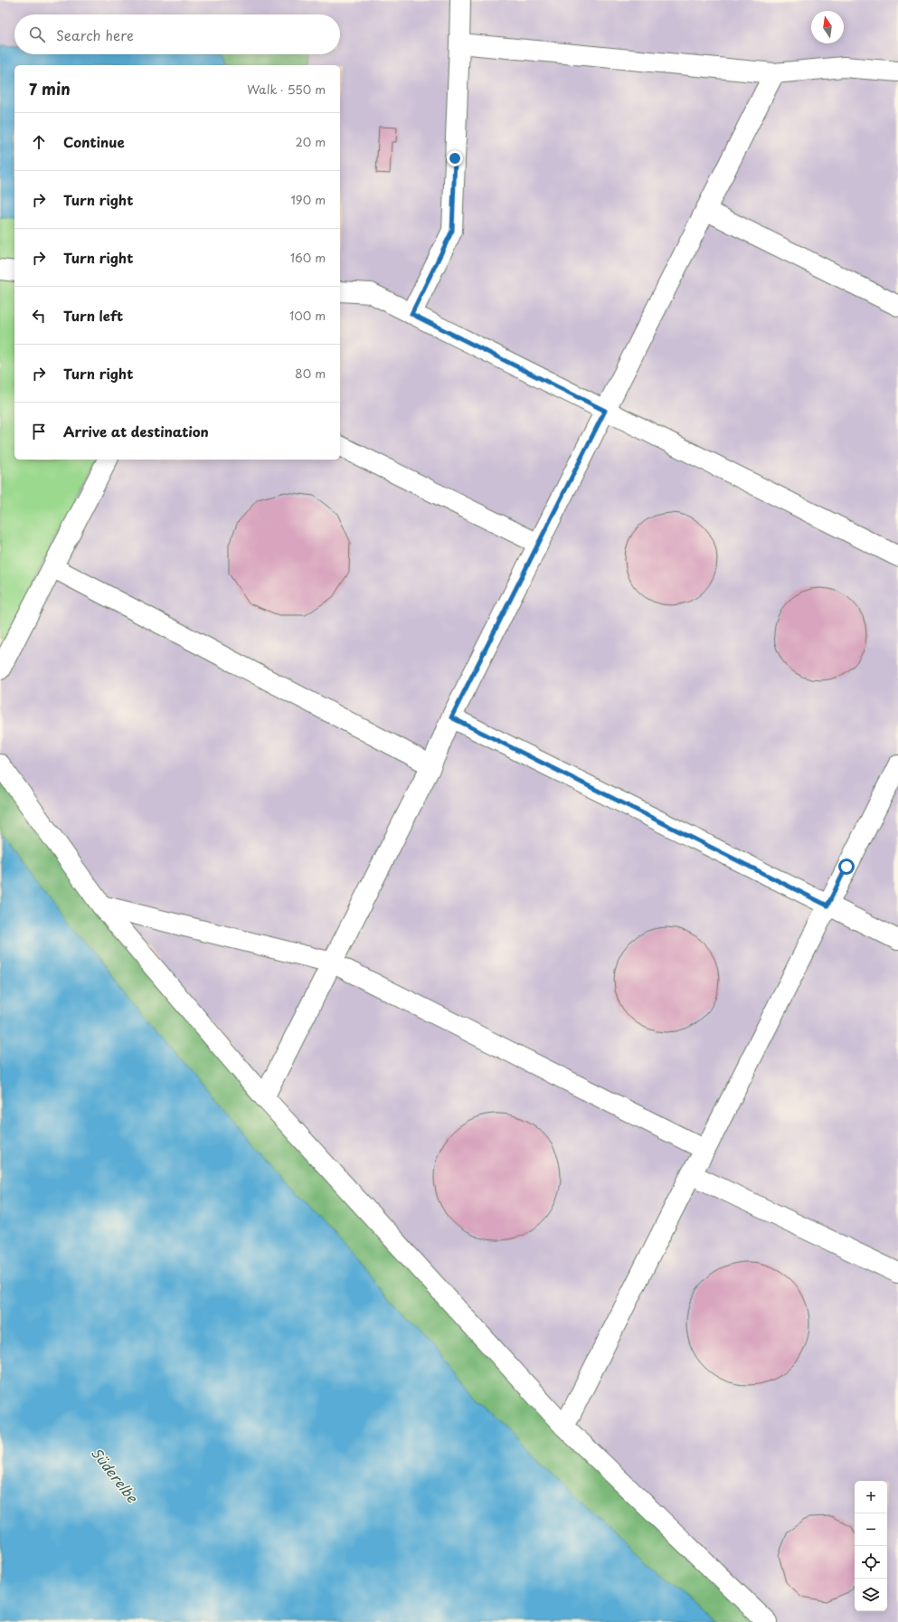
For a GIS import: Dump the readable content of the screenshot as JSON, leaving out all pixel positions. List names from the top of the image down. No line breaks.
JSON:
{"water":["Süderelbe"],"north":"top","page":{"search":"Search here","heading":["7 min","Walk · 550 m"],"list":[["Continue","20 m"],["Turn right","190 m"],["Turn right","160 m"],["Turn left","100 m"],["Turn right","80 m"],"Arrive at destination"],"map_buttons":["+","−"]}}
